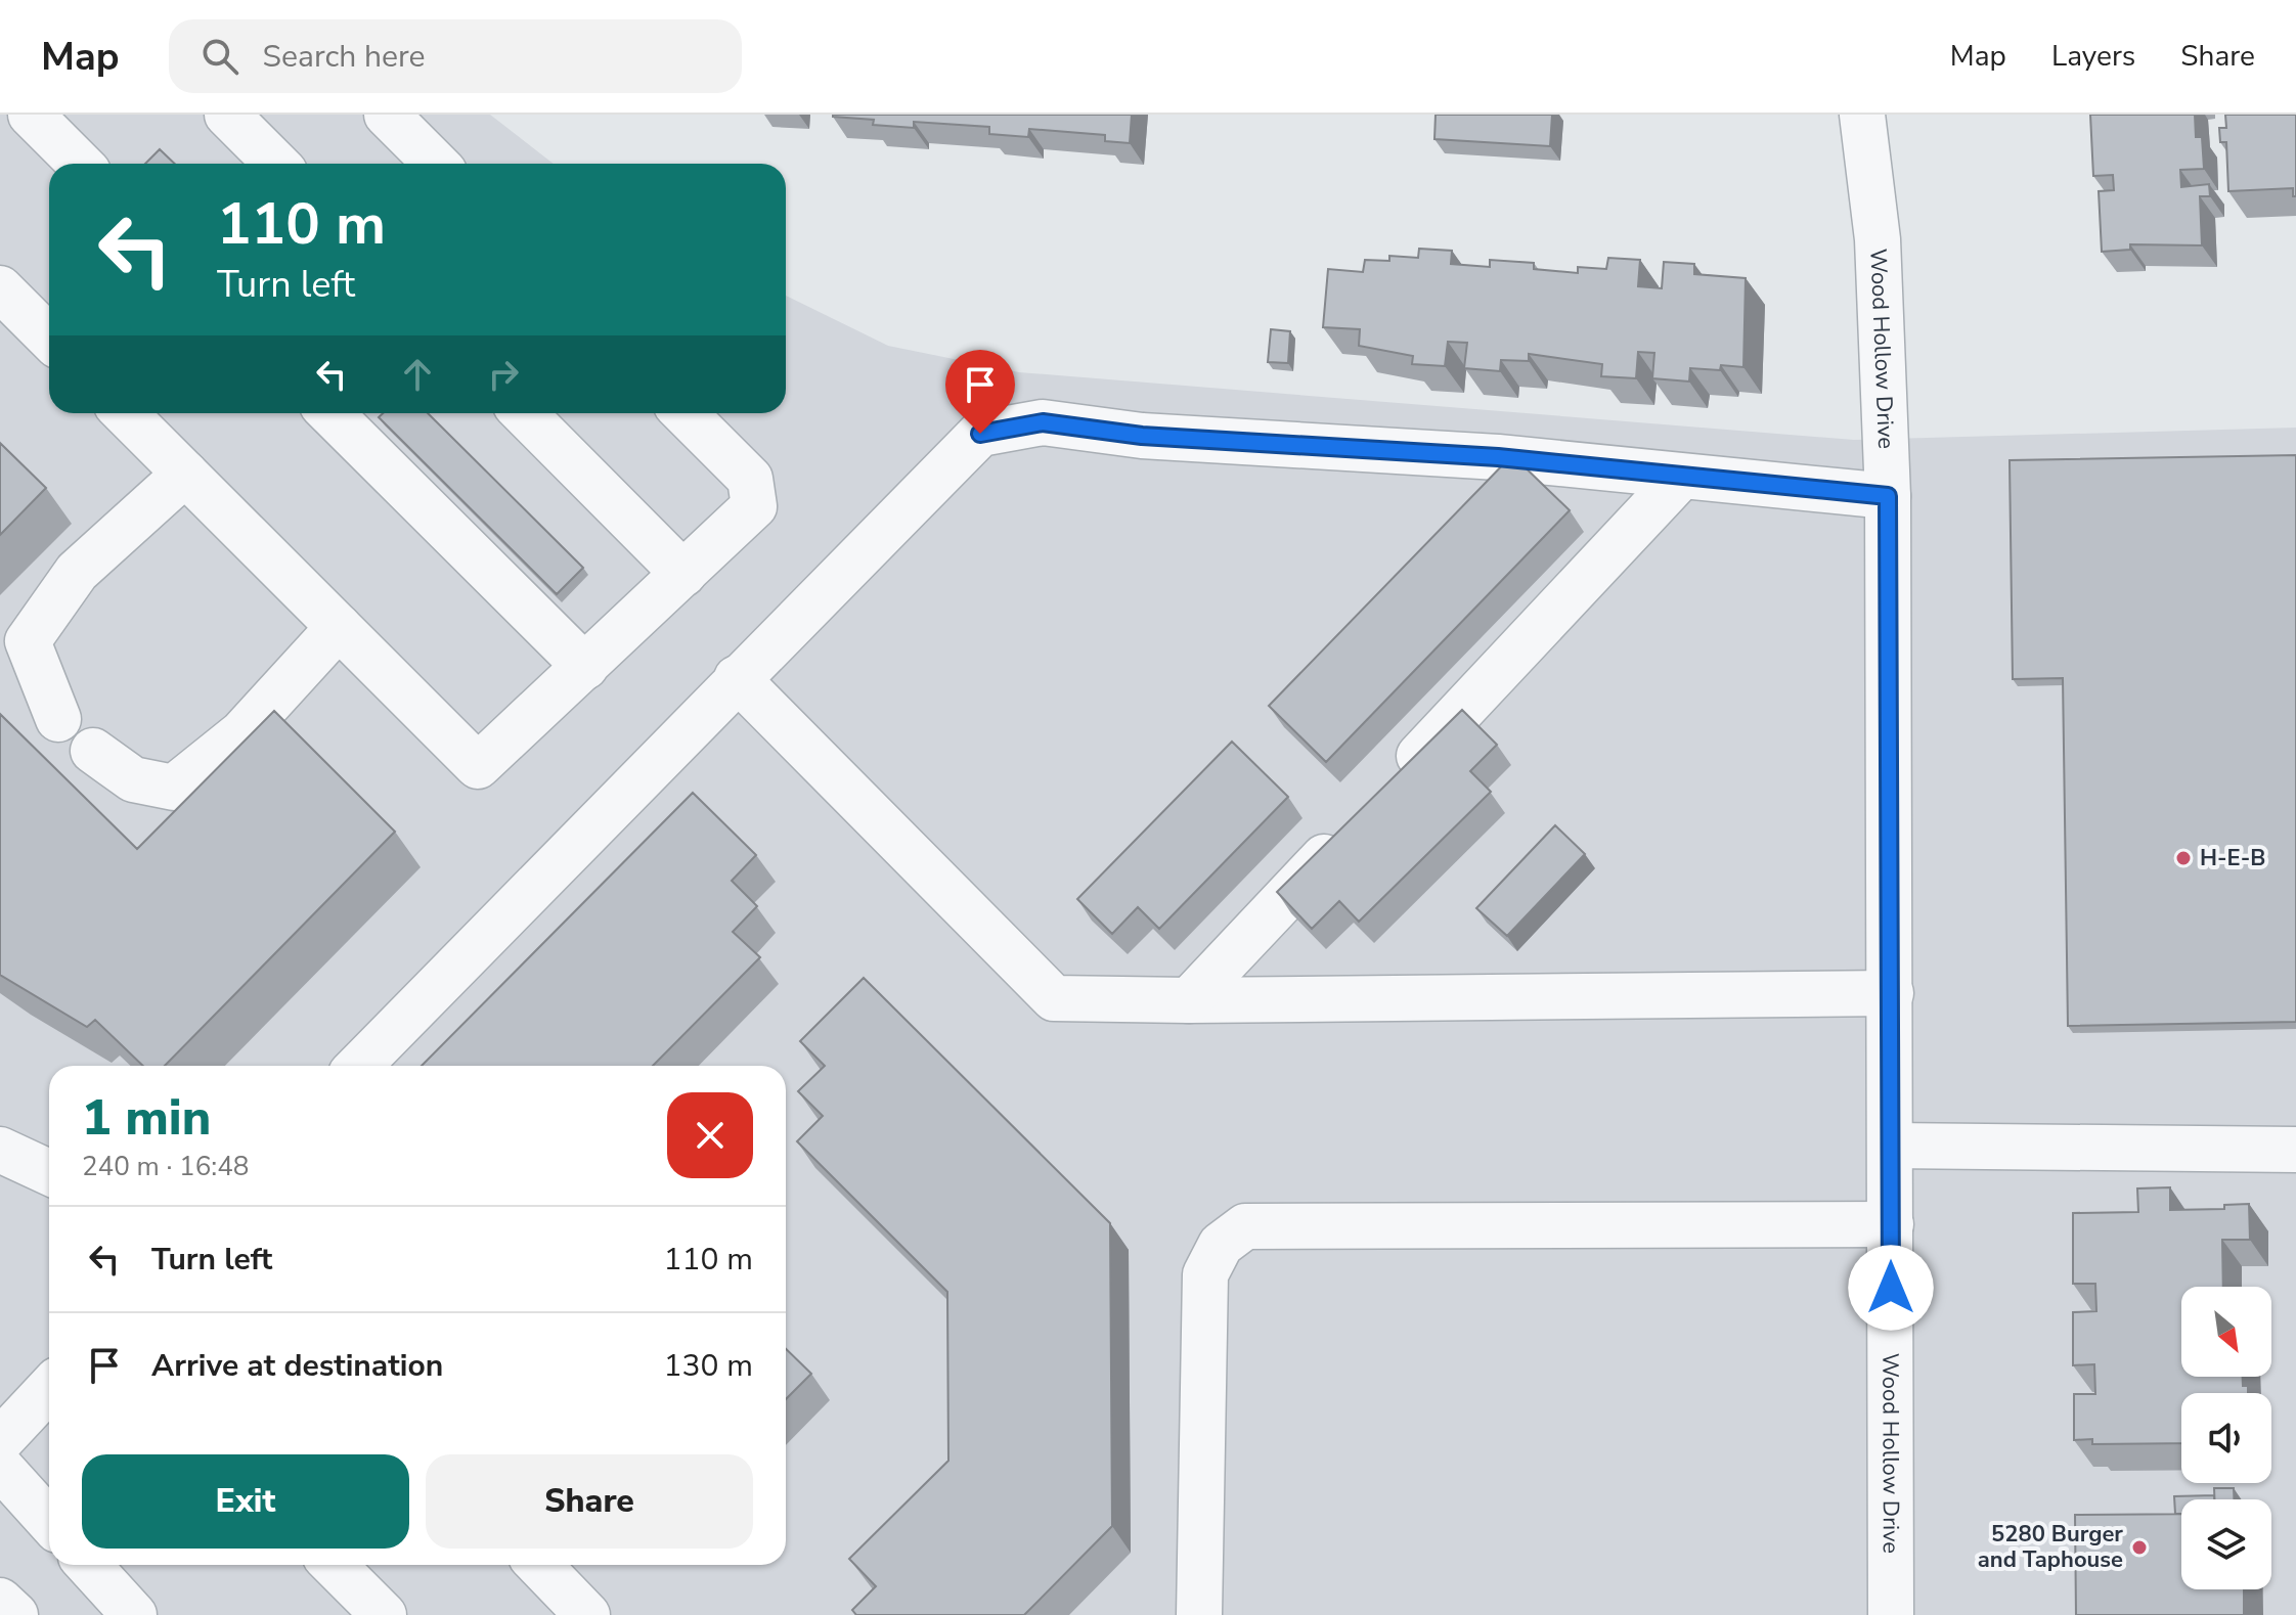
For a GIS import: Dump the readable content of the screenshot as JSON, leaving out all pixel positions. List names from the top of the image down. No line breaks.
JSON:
{"streets":{"street":["Wood Hollow Drive"]},"places":["H-E-B","5280 Burger and Taphouse"],"north":"bottom right","page":{"header":"Map","search":"Search here","nav":["Map","Layers","Share"],"turn":["110 m","Turn left"],"heading":["1 min","240 m · 16:48"],"list":[{"name":"Turn left","value":"110 m"},{"name":"Arrive at destination","value":"130 m"}],"buttons":["Exit","Share"]}}
